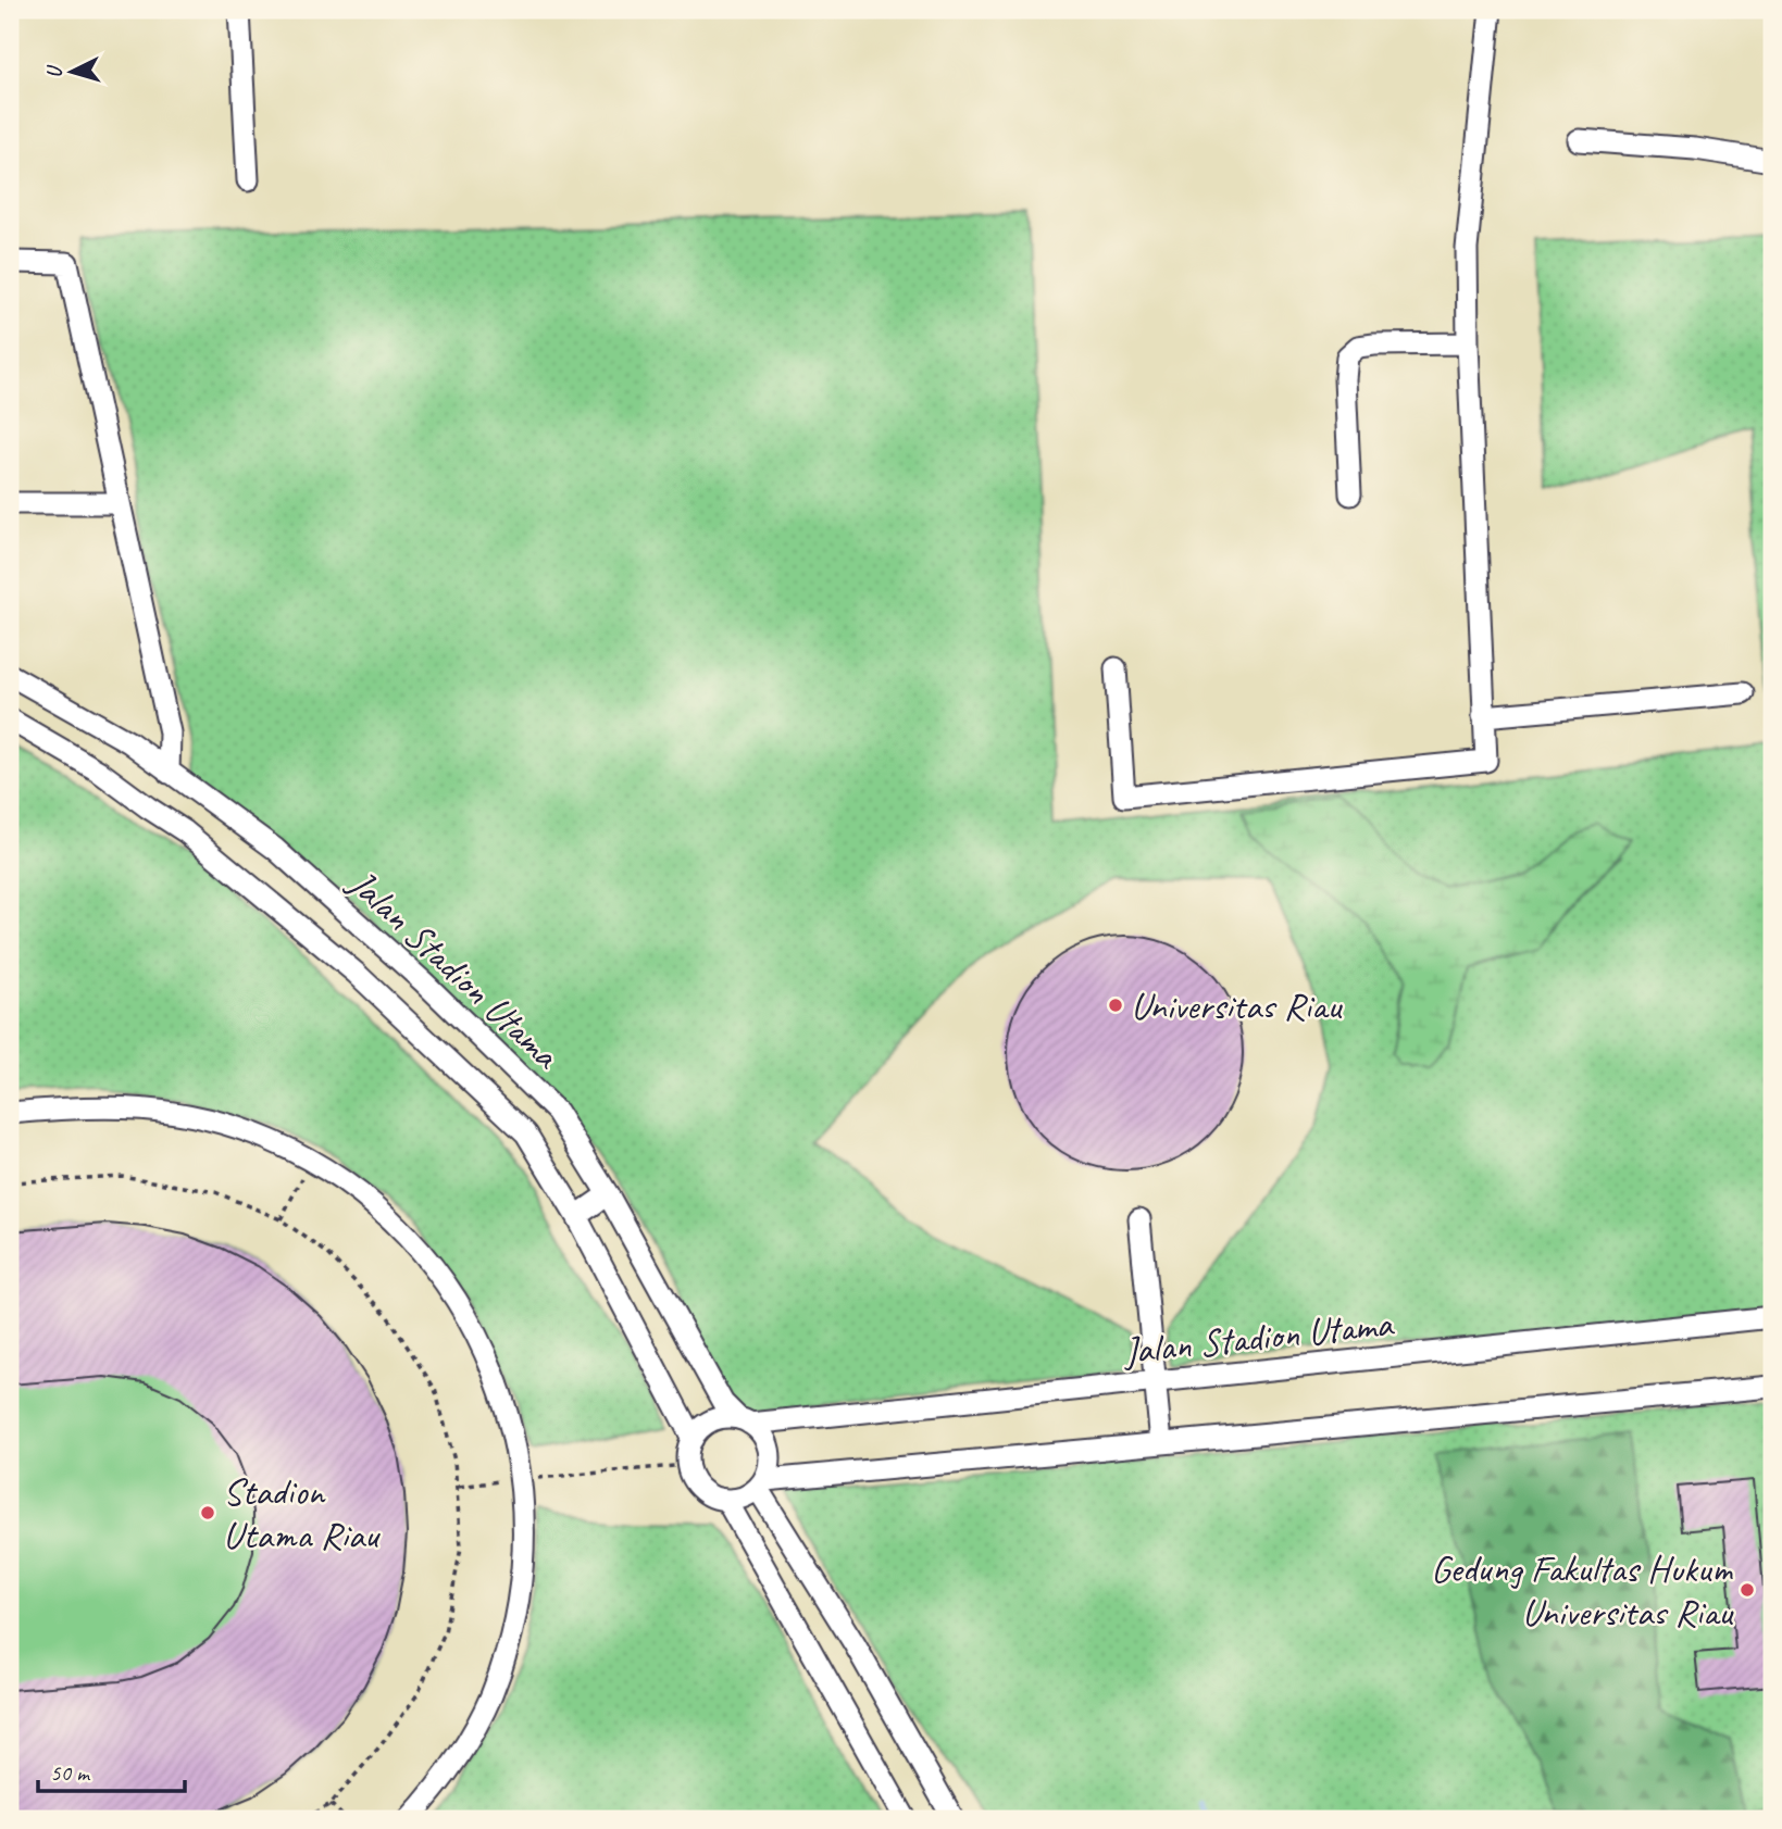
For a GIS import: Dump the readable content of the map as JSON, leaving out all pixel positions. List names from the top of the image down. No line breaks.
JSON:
{"streets":{"street":["Jalan Stadion Utama"]},"places":["Universitas Riau","Stadion Utama Riau","Gedung Fakultas Hukum Universitas Riau"],"scale_bar":"50 m","north":"left"}
